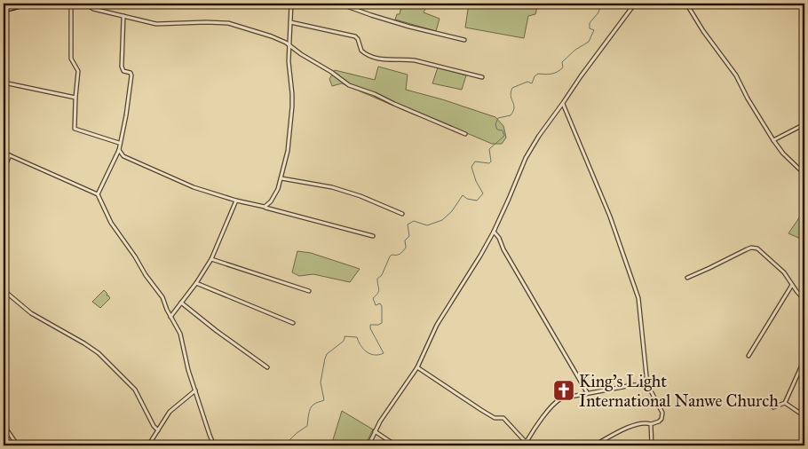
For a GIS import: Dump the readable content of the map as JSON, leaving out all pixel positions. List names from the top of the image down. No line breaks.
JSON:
{"places":{"church":["King's Light International Nanwe Church"]}}
